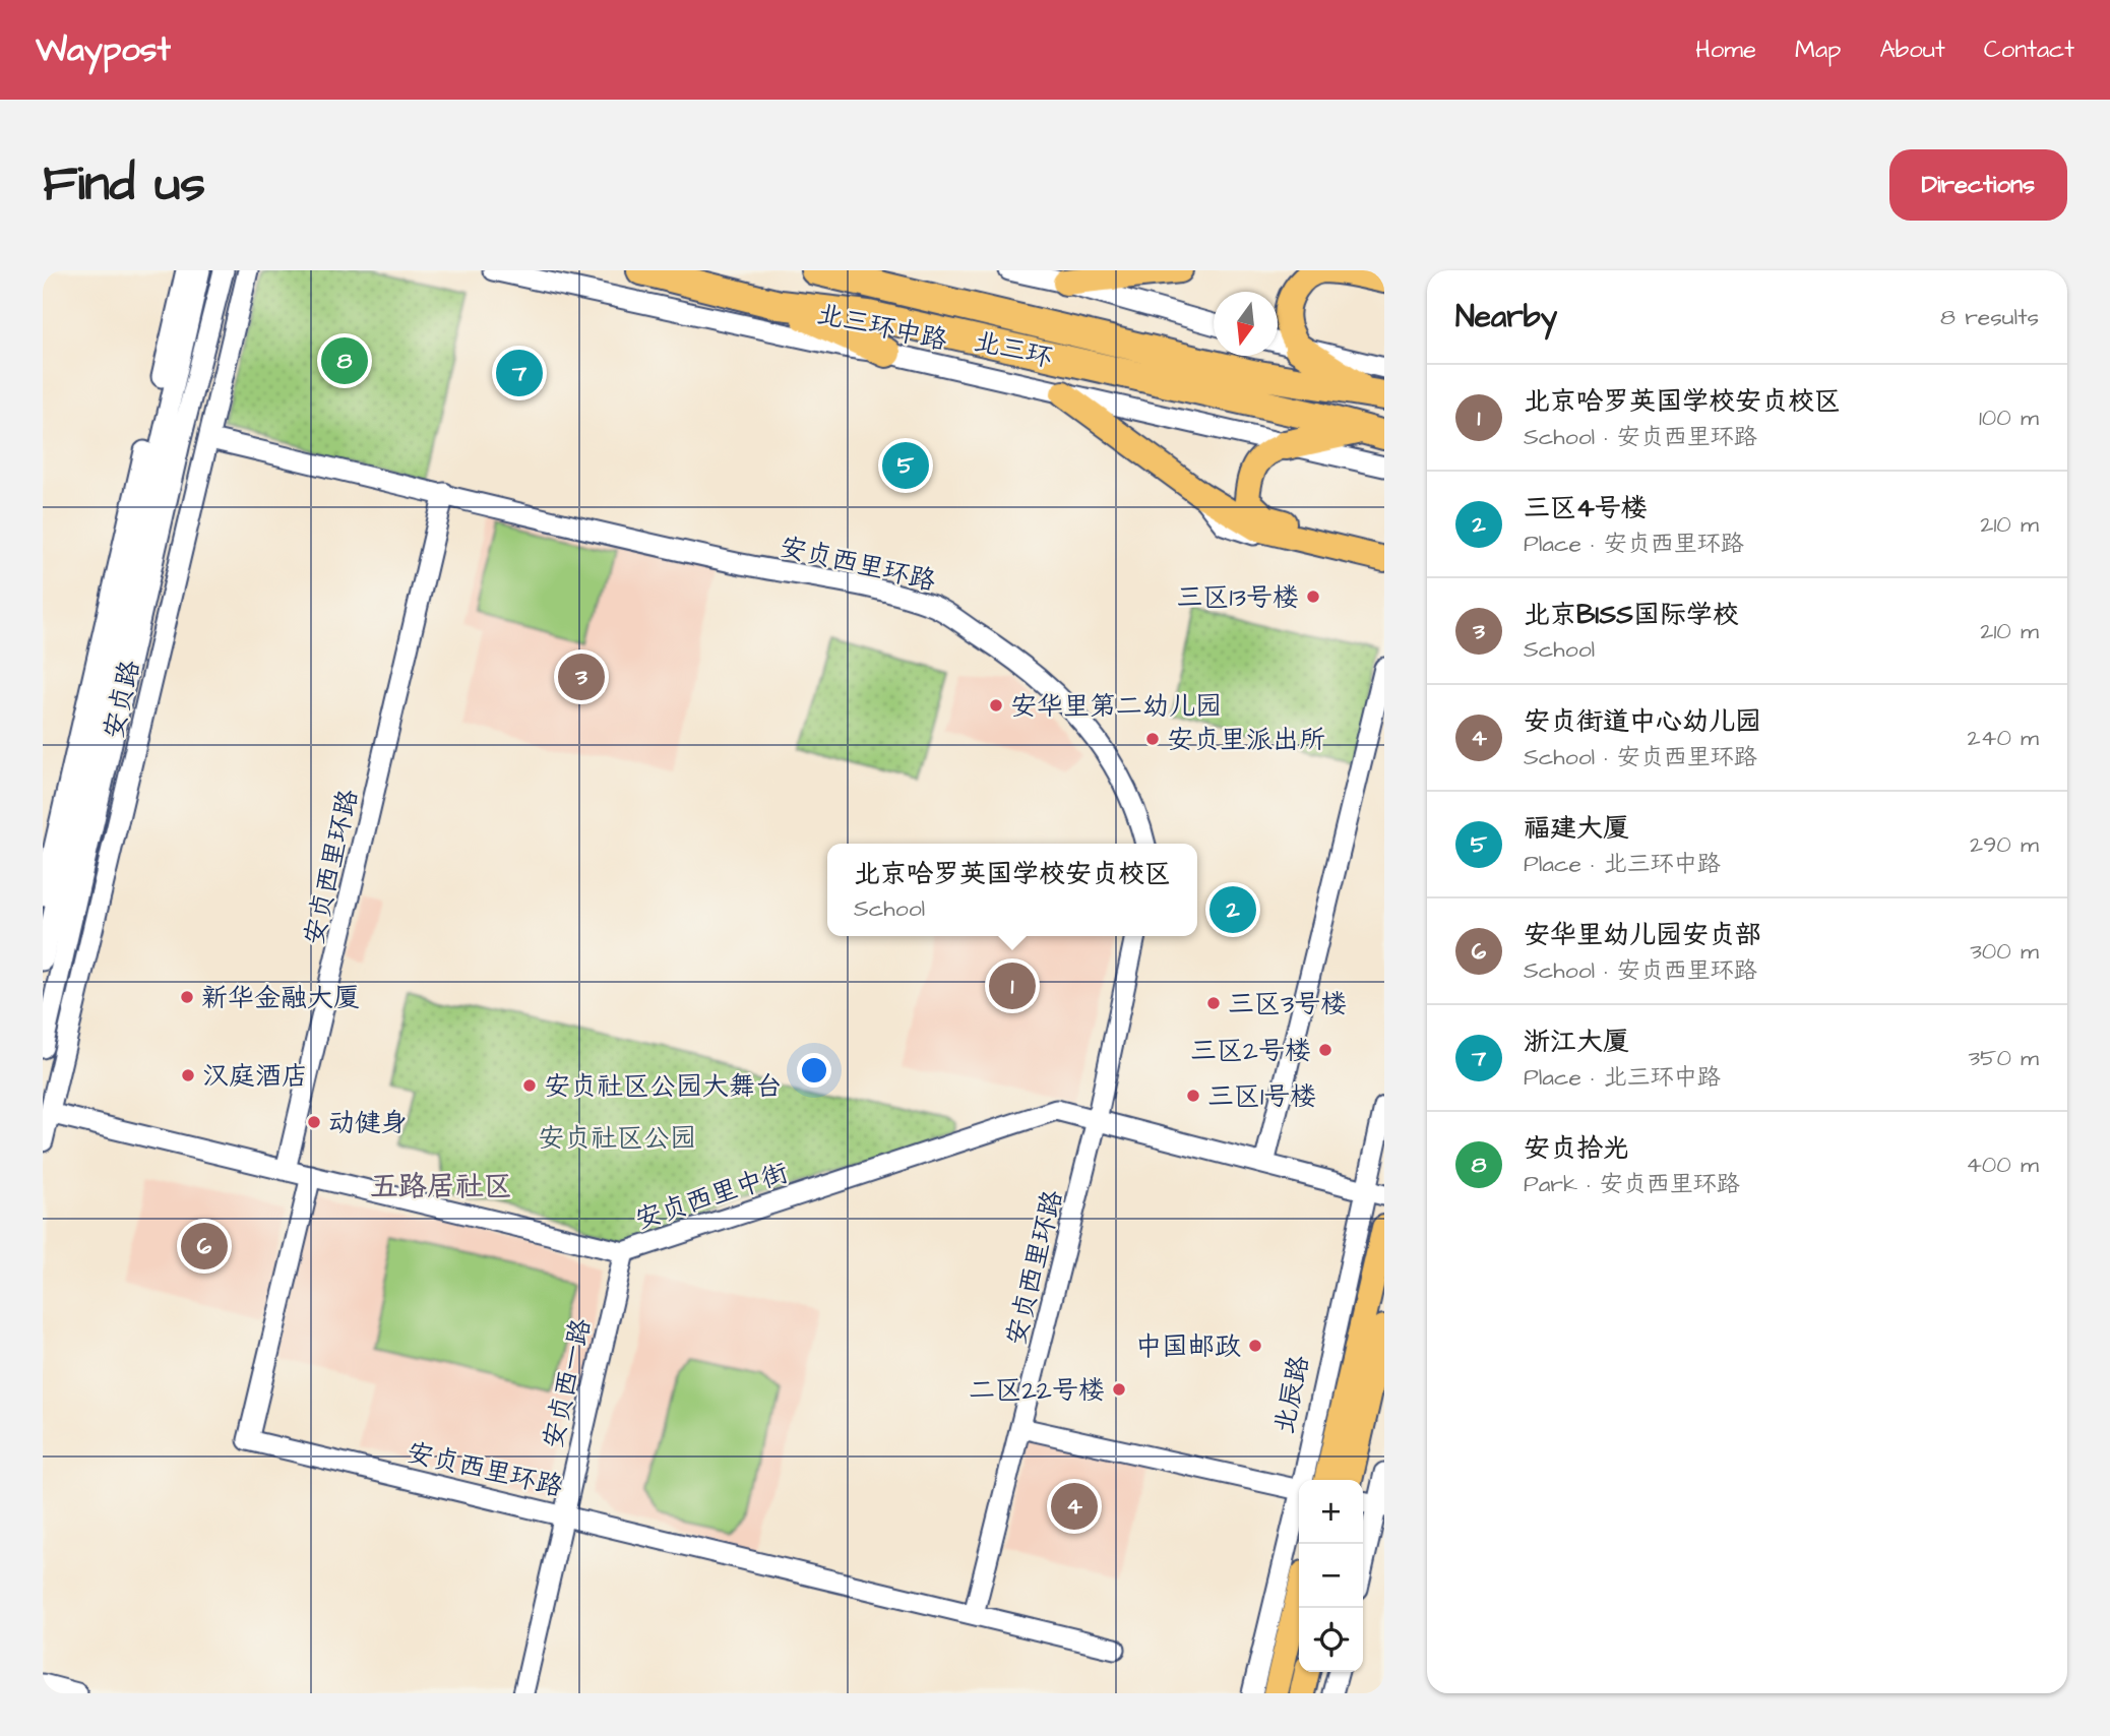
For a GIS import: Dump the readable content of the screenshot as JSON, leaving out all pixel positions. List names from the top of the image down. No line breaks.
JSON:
{"streets":{"highway":["北三环"],"main road":["北辰路"],"street":["北三环中路","安贞西里环路","安贞路","安贞西里中街","安贞西一路"]},"crossings":[["安贞西里环路","安贞路"],["安贞西里环路","安贞西里中街"],["安贞西里环路","安贞西一路"],["安贞路","安贞西里中街"],["安贞西里中街","安贞西一路"],["安贞西里中街","北辰路"]],"districts":["五路居社区"],"parks":["安贞社区公园"],"places":["三区13号楼","安华里第二幼儿园","安贞里派出所","新华金融大厦","三区3号楼","三区2号楼","汉庭酒店","安贞社区公园大舞台","三区1号楼","动健身","中国邮政","二区22号楼"],"north":"bottom","page":{"header":"Waypost","nav":["Home","Map","About","Contact"],"buttons":"Directions","title":"Find us","heading":["Nearby","8 results"],"pins":["8","7","5","3","2","1","6","4"],"list":[{"mark":"1","name":"北京哈罗英国学校安贞校区","note":"School · 安贞西里环路","value":"100 m"},{"mark":"2","name":"三区4号楼","note":"Place · 安贞西里环路","value":"210 m"},{"mark":"3","name":"北京BISS国际学校","note":"School","value":"210 m"},{"mark":"4","name":"安贞街道中心幼儿园","note":"School · 安贞西里环路","value":"240 m"},{"mark":"5","name":"福建大厦","note":"Place · 北三环中路","value":"290 m"},{"mark":"6","name":"安华里幼儿园安贞部","note":"School · 安贞西里环路","value":"300 m"},{"mark":"7","name":"浙江大厦","note":"Place · 北三环中路","value":"350 m"},{"mark":"8","name":"安贞拾光","note":"Park · 安贞西里环路","value":"400 m"}],"popup":["北京哈罗英国学校安贞校区","School"],"map_buttons":["+","−"]}}
